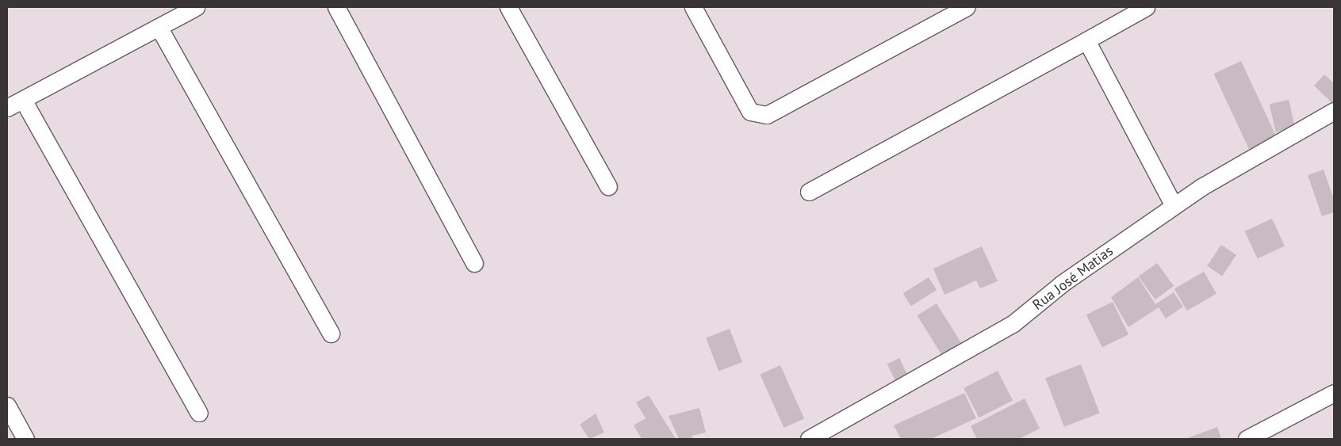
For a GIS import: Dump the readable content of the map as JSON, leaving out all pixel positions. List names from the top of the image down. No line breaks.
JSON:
{"streets":{"street":["Rua José Matias"]}}
